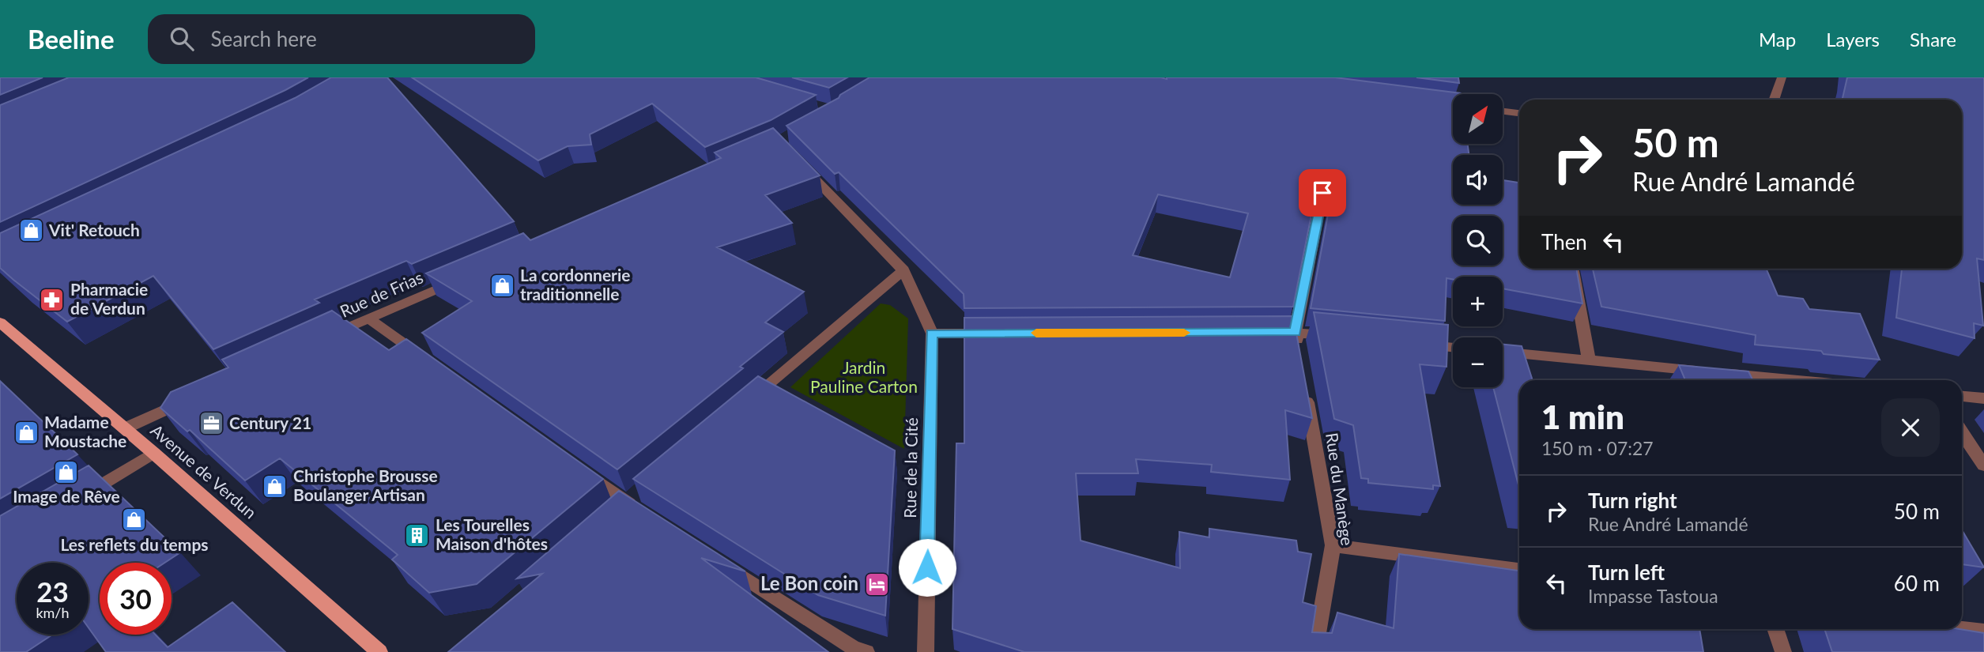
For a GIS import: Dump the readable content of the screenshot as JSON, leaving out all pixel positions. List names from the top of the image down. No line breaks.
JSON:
{"streets":{"main road":["Avenue de Verdun"],"street":["Rue de Frias","Rue de la Cité","Rue du Manège"]},"parks":["Jardin Pauline Carton"],"places":{"shop":["Vit' Retouch","La cordonnerie traditionnelle","Madame Moustache","Image de Rêve","Christophe Brousse Boulanger Artisan","Les reflets du temps"],"pharmacy":["Pharmacie de Verdun"],"office":["Century 21"],"building":["Les Tourelles Maison d'hôtes"],"hotel":["Le Bon coin"]},"north":"top right","page":{"header":"Beeline","search":"Search here","nav":["Map","Layers","Share"],"map_buttons":["+","−"],"turn":["50 m","Rue André Lamandé"],"then":"Then","heading":["1 min","150 m · 07:27"],"list":[{"name":"Turn right","note":"Rue André Lamandé","value":"50 m"},{"name":"Turn left","note":"Impasse Tastoua","value":"60 m"}],"speed":"23 km/h","limit":"30"}}
